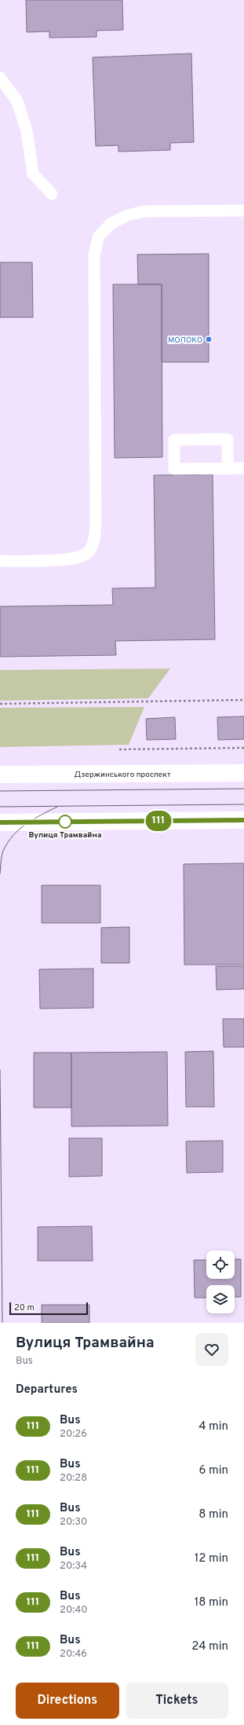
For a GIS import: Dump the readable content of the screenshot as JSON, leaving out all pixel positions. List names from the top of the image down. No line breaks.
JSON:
{"streets":{"street":["Дзержинського проспект"]},"places":["МОЛОКО","Вулиця Трамвайна"],"lines":["bus line 111"],"scale_bar":"20 m","page":{"on_map":"111","scale":"20 m","heading":[["Вулиця Трамвайна","Bus"],"Departures"],"list":[{"mark":"111","name":"Bus","note":"20:26","value":"4 min"},{"mark":"111","name":"Bus","note":"20:28","value":"6 min"},{"mark":"111","name":"Bus","note":"20:30","value":"8 min"},{"mark":"111","name":"Bus","note":"20:34","value":"12 min"},{"mark":"111","name":"Bus","note":"20:40","value":"18 min"},{"mark":"111","name":"Bus","note":"20:46","value":"24 min"}],"buttons":["Directions","Tickets"]}}
